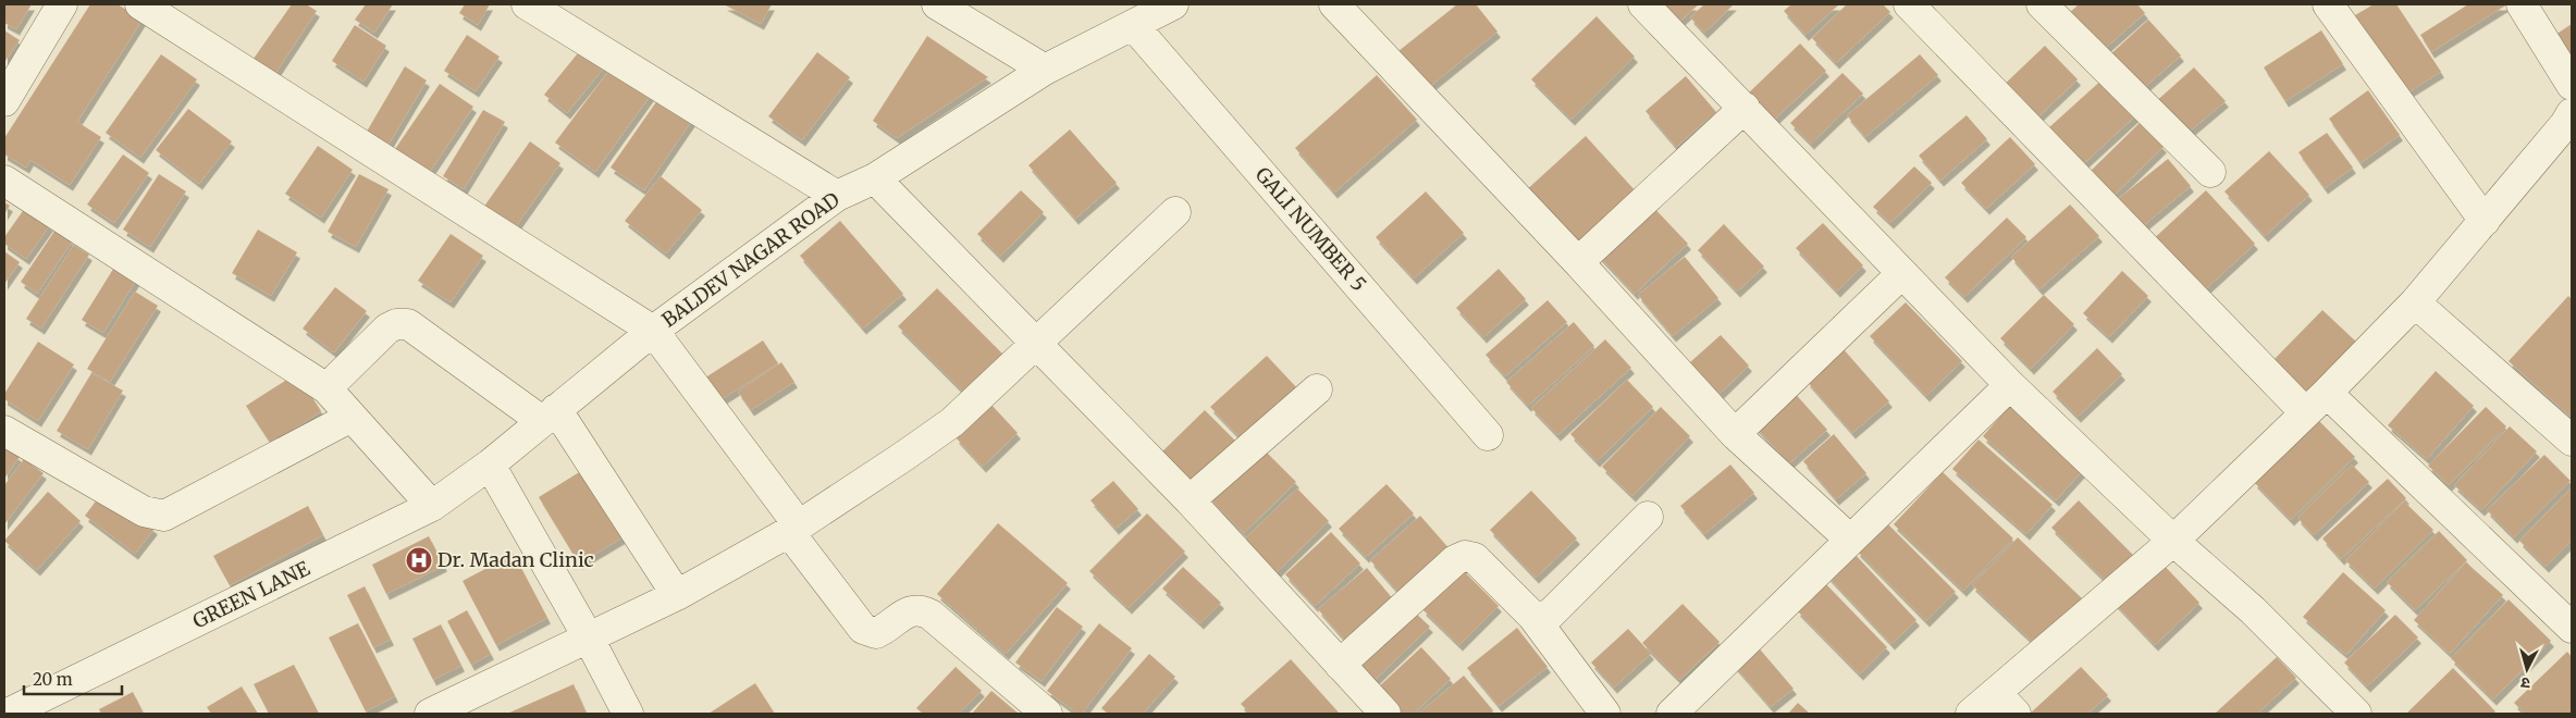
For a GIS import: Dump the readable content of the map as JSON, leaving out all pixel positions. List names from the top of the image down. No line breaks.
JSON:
{"streets":{"street":["GALI NUMBER 5","BALDEV NAGAR ROAD","GREEN LANE"]},"crossings":[["GALI NUMBER 5","BALDEV NAGAR ROAD"],["BALDEV NAGAR ROAD","GREEN LANE"]],"places":{"hospital":["Dr. Madan Clinic"]},"scale_bar":"20 m","north":"bottom"}
